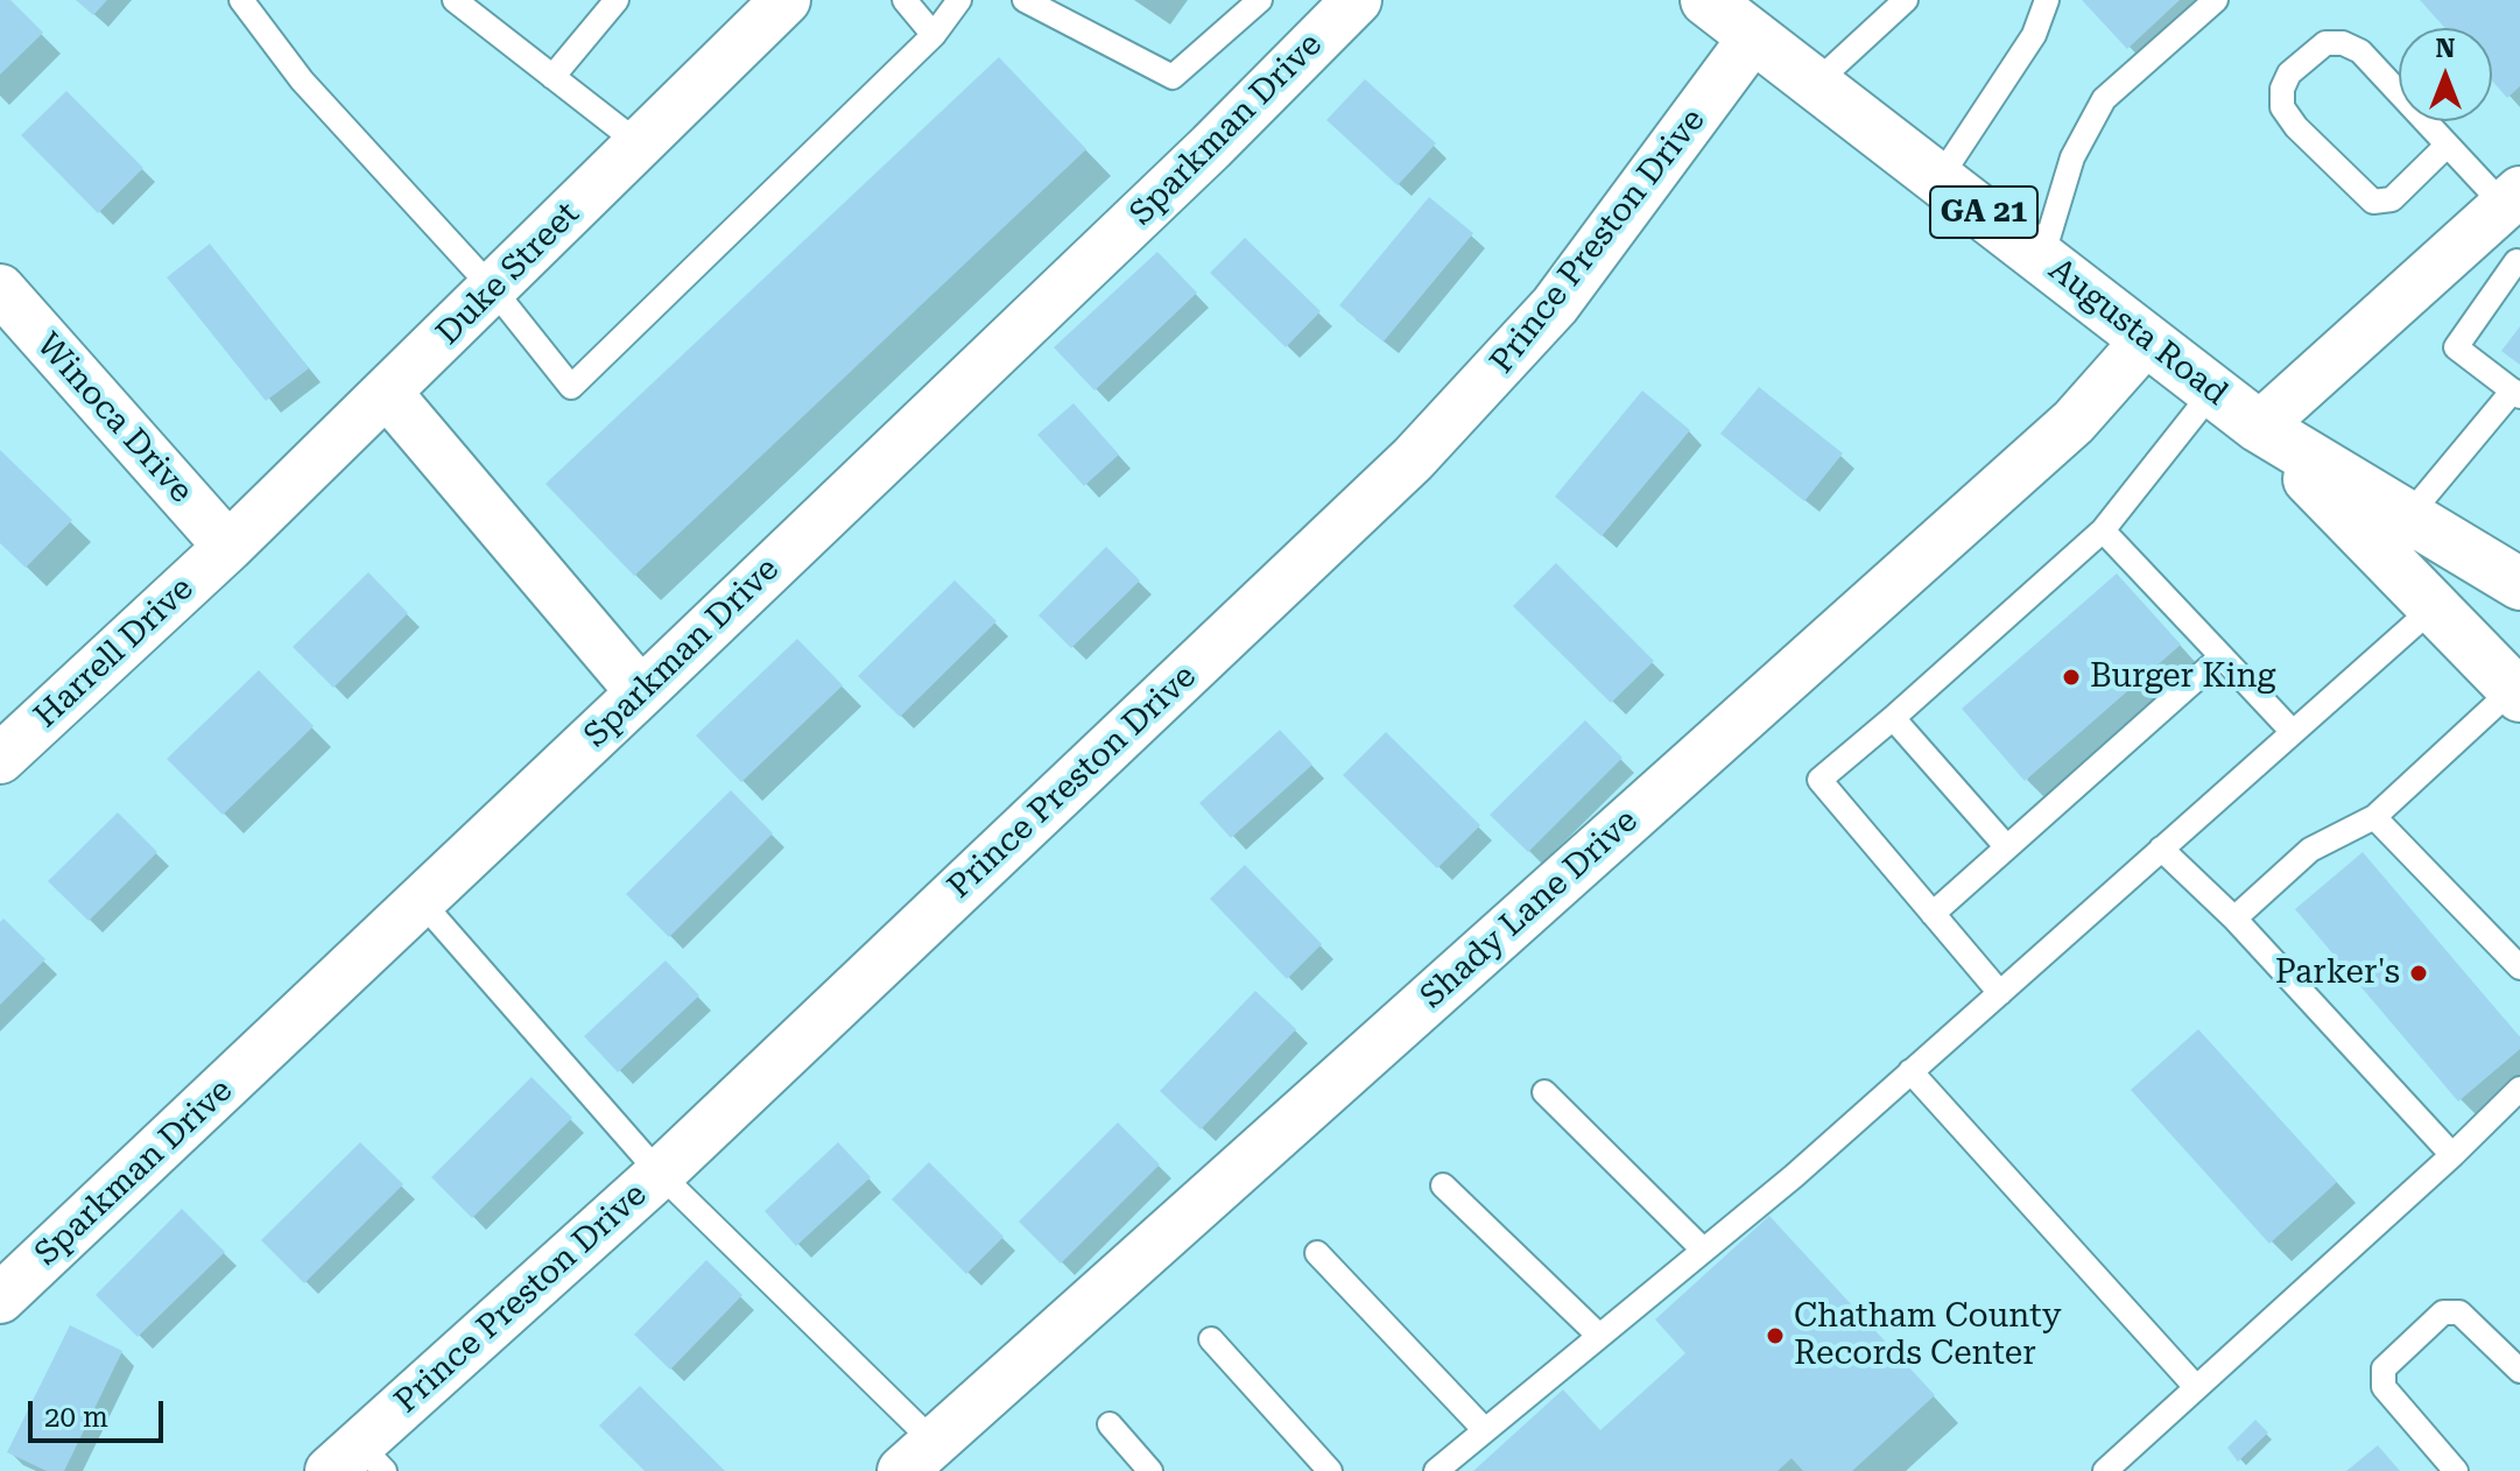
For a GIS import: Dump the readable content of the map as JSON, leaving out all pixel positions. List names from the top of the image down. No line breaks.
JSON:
{"streets":{"highway":["GA 21","Augusta Road"],"street":["Sparkman Drive","Prince Preston Drive","Duke Street","Winoca Drive","Harrell Drive","Shady Lane Drive"]},"crossings":[["Prince Preston Drive","Augusta Road"],["Duke Street","Winoca Drive"],["Duke Street","Harrell Drive"],["Augusta Road","Shady Lane Drive"],["Winoca Drive","Harrell Drive"]],"places":["Burger King","Parker's","Chatham County Records Center"],"scale_bar":"20 m","north":"top"}
